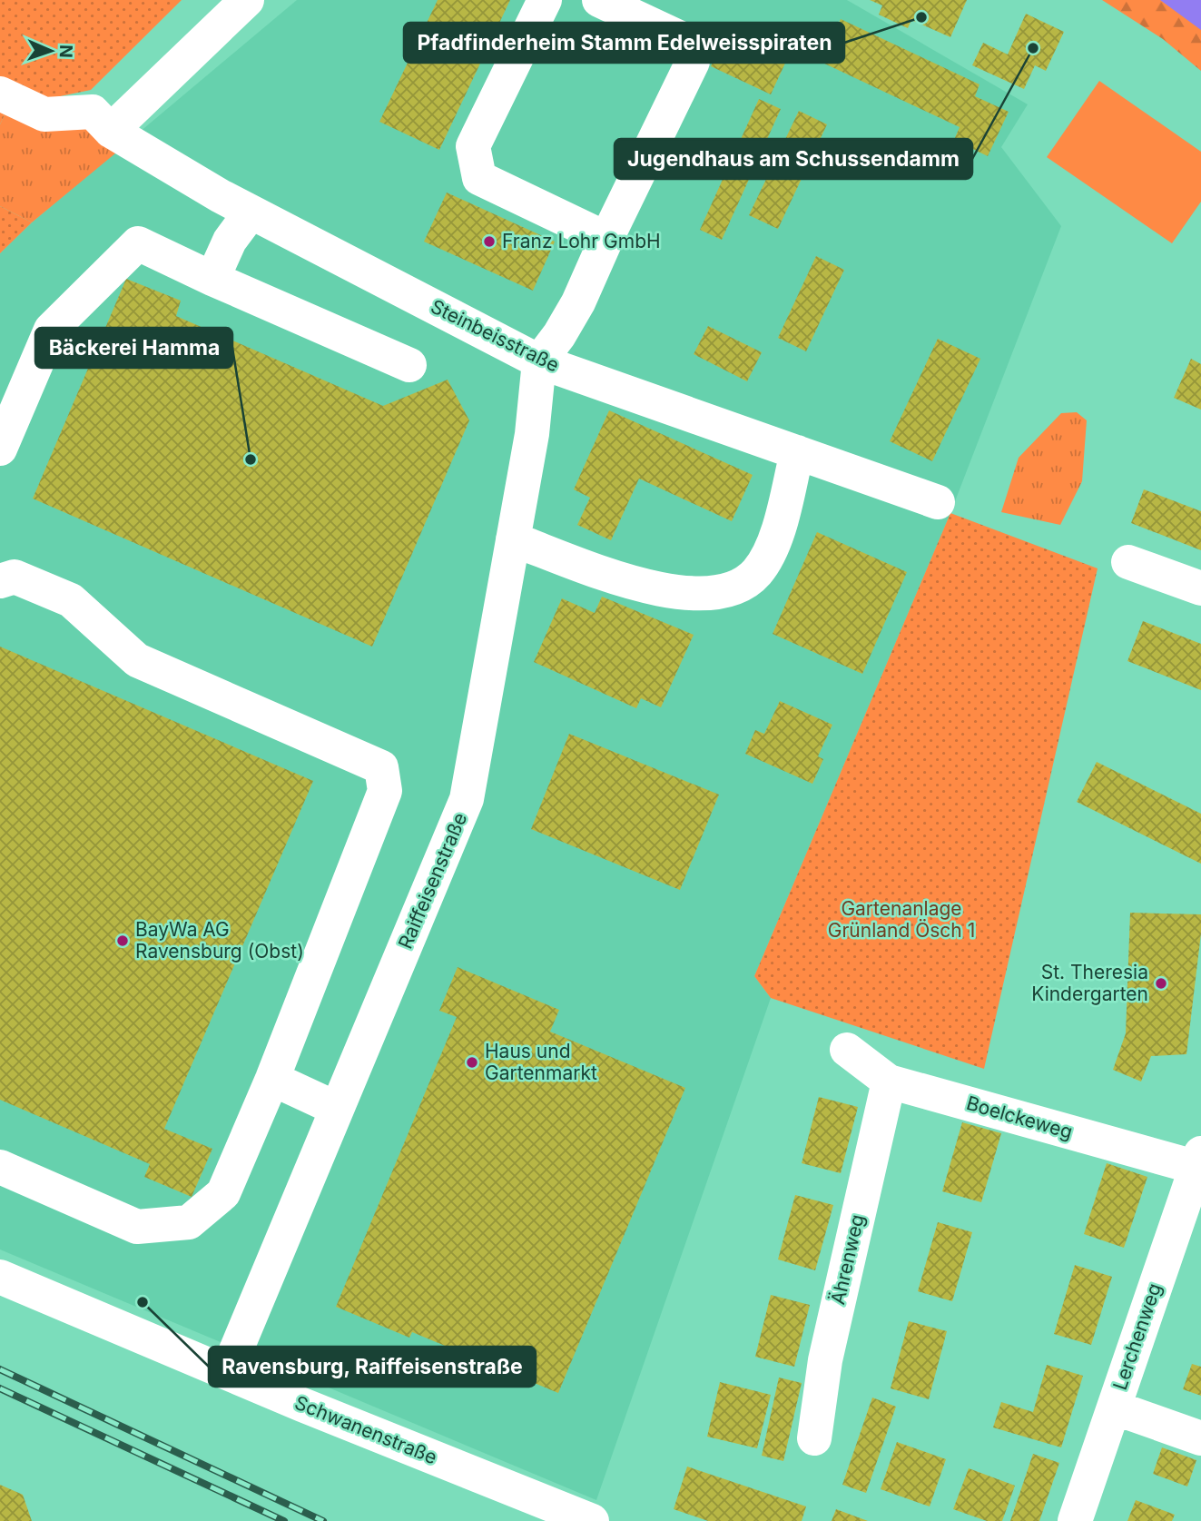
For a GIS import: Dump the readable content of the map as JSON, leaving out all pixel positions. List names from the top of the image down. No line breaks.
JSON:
{"streets":{"street":["Steinbeisstraße","Raiffeisenstraße","Boelckeweg","Ährenweg","Lerchenweg","Schwanenstraße"]},"crossings":[["Steinbeisstraße","Raiffeisenstraße"],["Raiffeisenstraße","Schwanenstraße"],["Boelckeweg","Ährenweg"],["Boelckeweg","Lerchenweg"]],"parks":["Gartenanlage Grünland Ösch 1"],"places":["Pfadfinderheim Stamm Edelweisspiraten","Jugendhaus am Schussendamm","Franz Lohr GmbH","Bäckerei Hamma","BayWa AG Ravensburg (Obst)","St. Theresia Kindergarten","Haus und Gartenmarkt","Ravensburg, Raiffeisenstraße"],"north":"right"}
